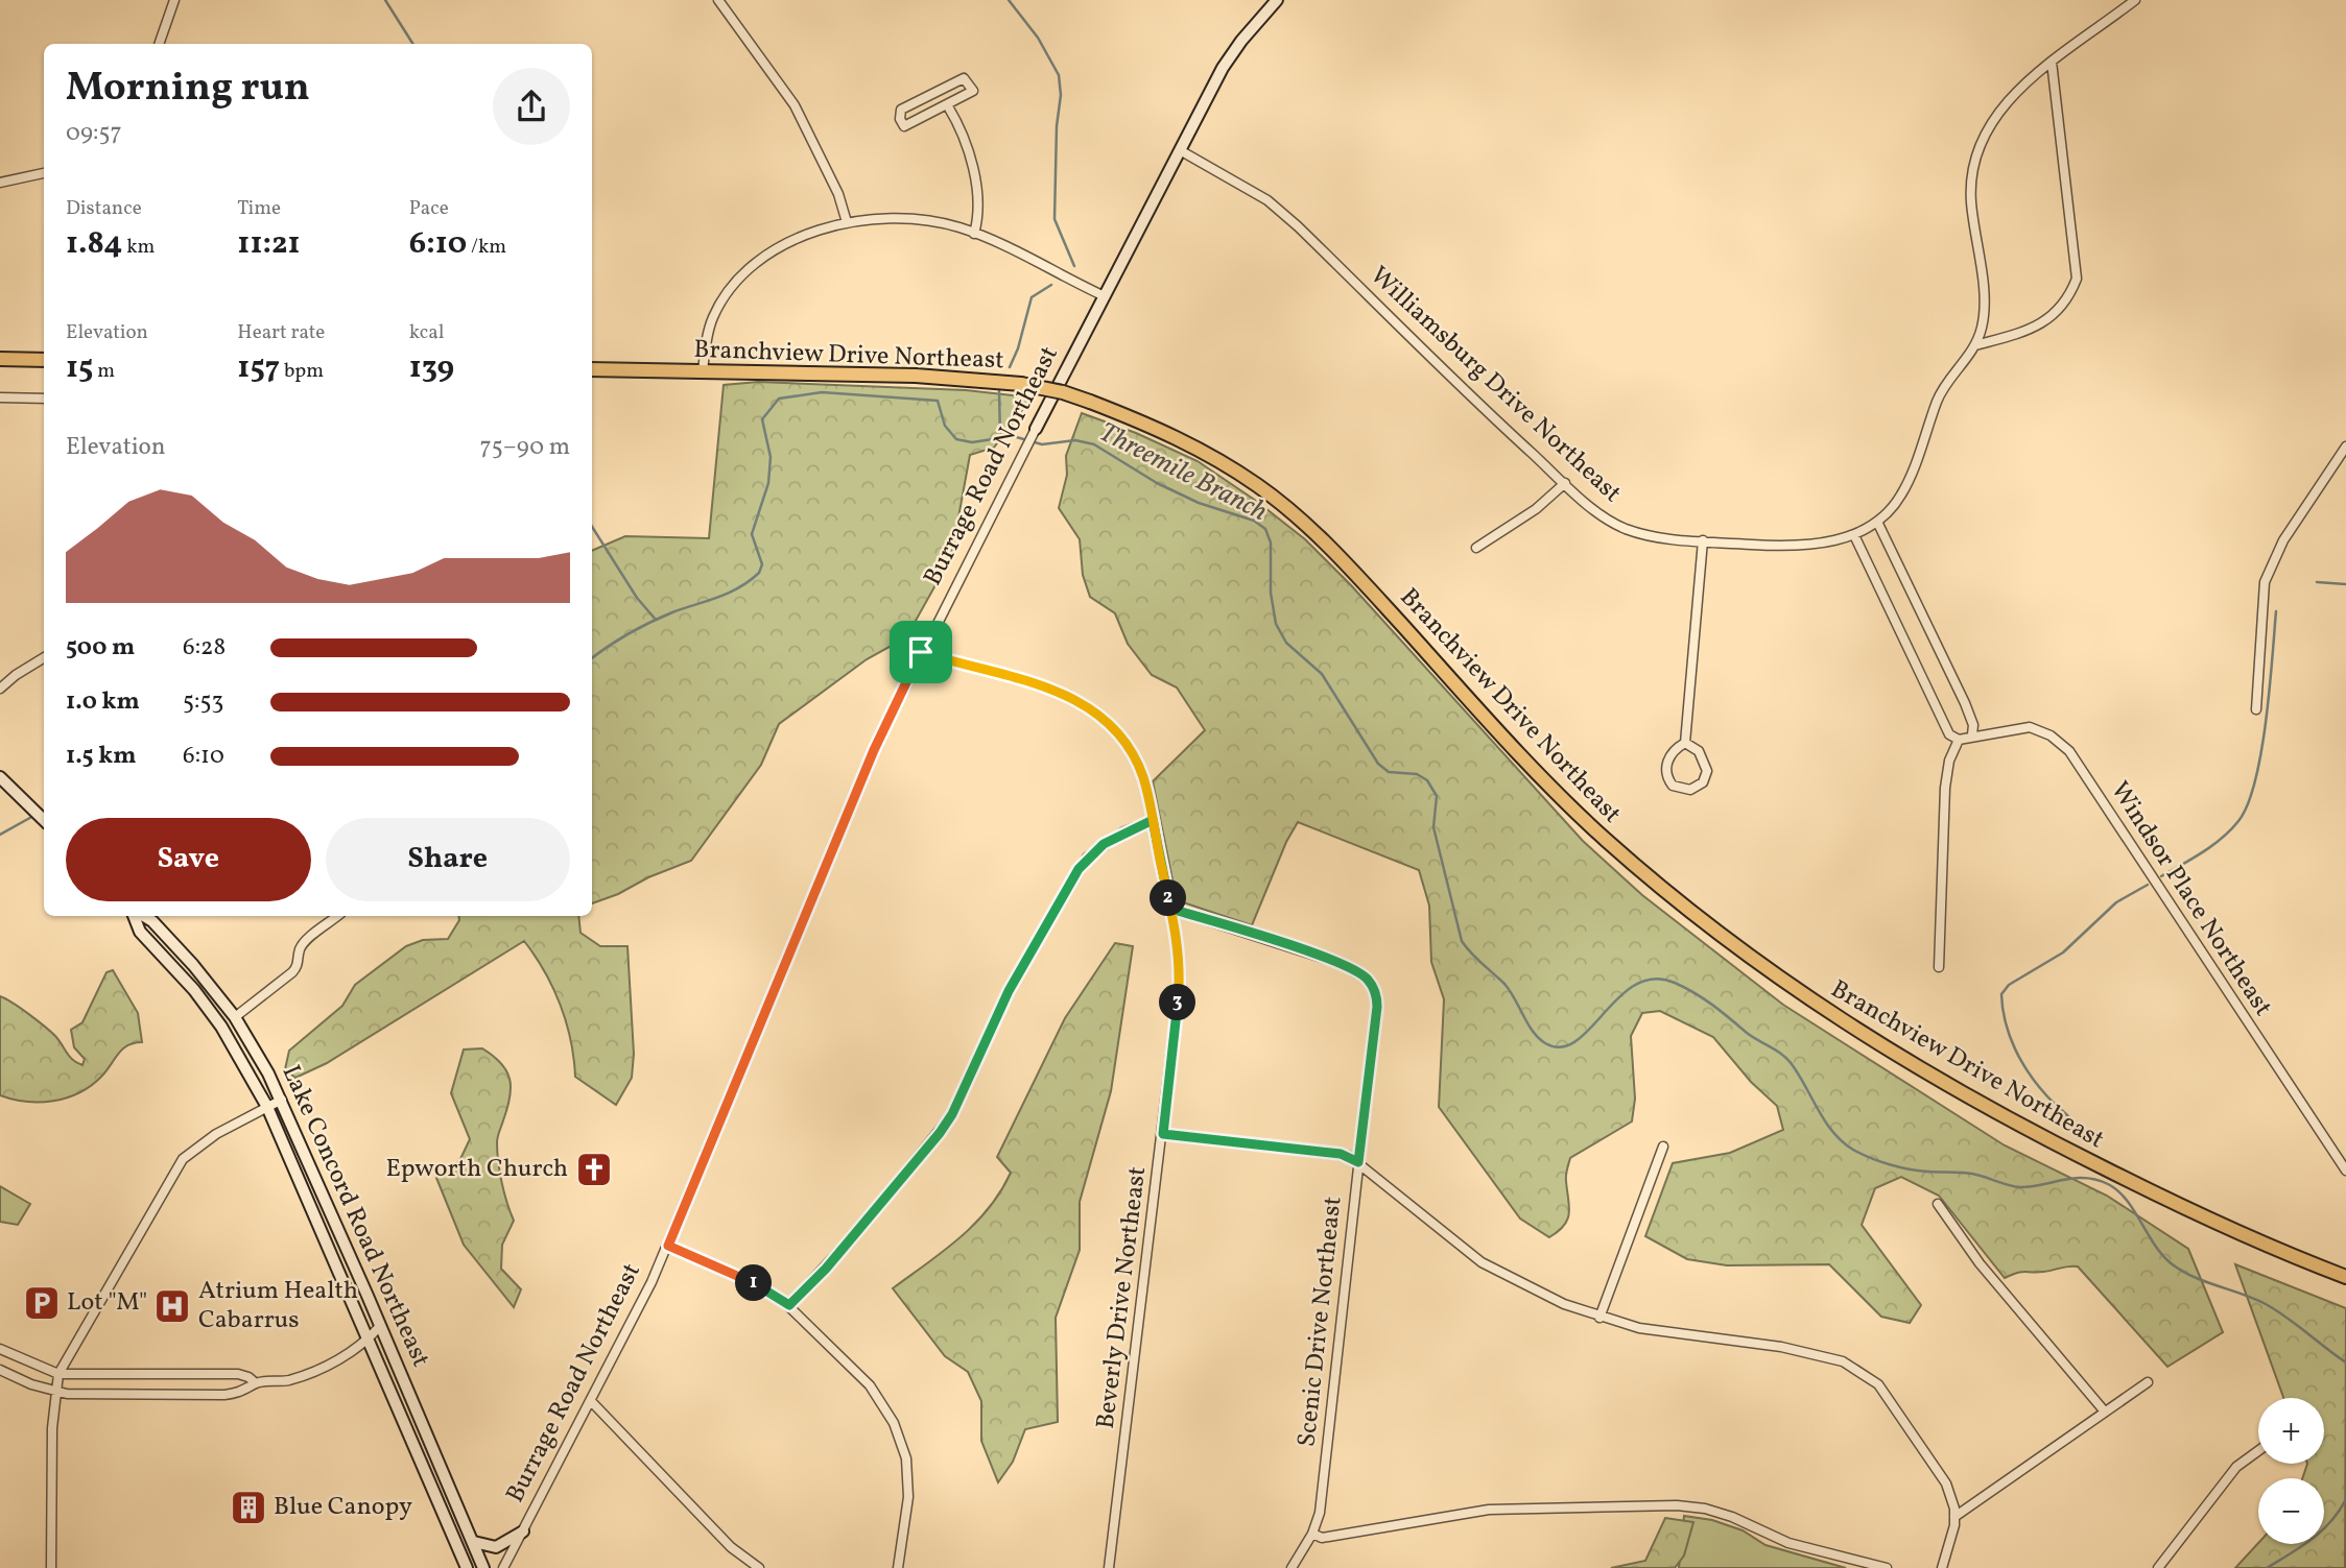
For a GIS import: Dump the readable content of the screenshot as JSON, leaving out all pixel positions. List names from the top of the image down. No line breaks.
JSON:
{"streets":{"main road":["Branchview Drive Northeast","Burrage Road Northeast","Lake Concord Road Northeast"],"street":["Williamsburg Drive Northeast","Windsor Place Northeast","Beverly Drive Northeast","Scenic Drive Northeast"]},"crossings":[["Williamsburg Drive Northeast","Burrage Road Northeast"],["Burrage Road Northeast","Beverly Drive Northeast"],["Beverly Drive Northeast","Scenic Drive Northeast"]],"water":["Threemile Branch"],"places":{"church":["Epworth Church"],"parking":["Lot \"M\""],"hospital":["Atrium Health Cabarrus"],"building":["Blue Canopy"]},"page":{"heading":["Morning run","09:57"],"stats":[["Distance","1.84 km"],["Time","11:21"],["Pace","6:10 /km"],["Elevation","15 m"],["Heart rate","157 bpm"],["kcal","139"]],"chart":["Elevation","75–90 m"],"list":[{"name":"500 m","note":"6:28"},{"name":"1.0 km","note":"5:53"},{"name":"1.5 km","note":"6:10"}],"buttons":["Save","Share"],"pins":["2","3","1"],"map_buttons":["+","−"]}}
